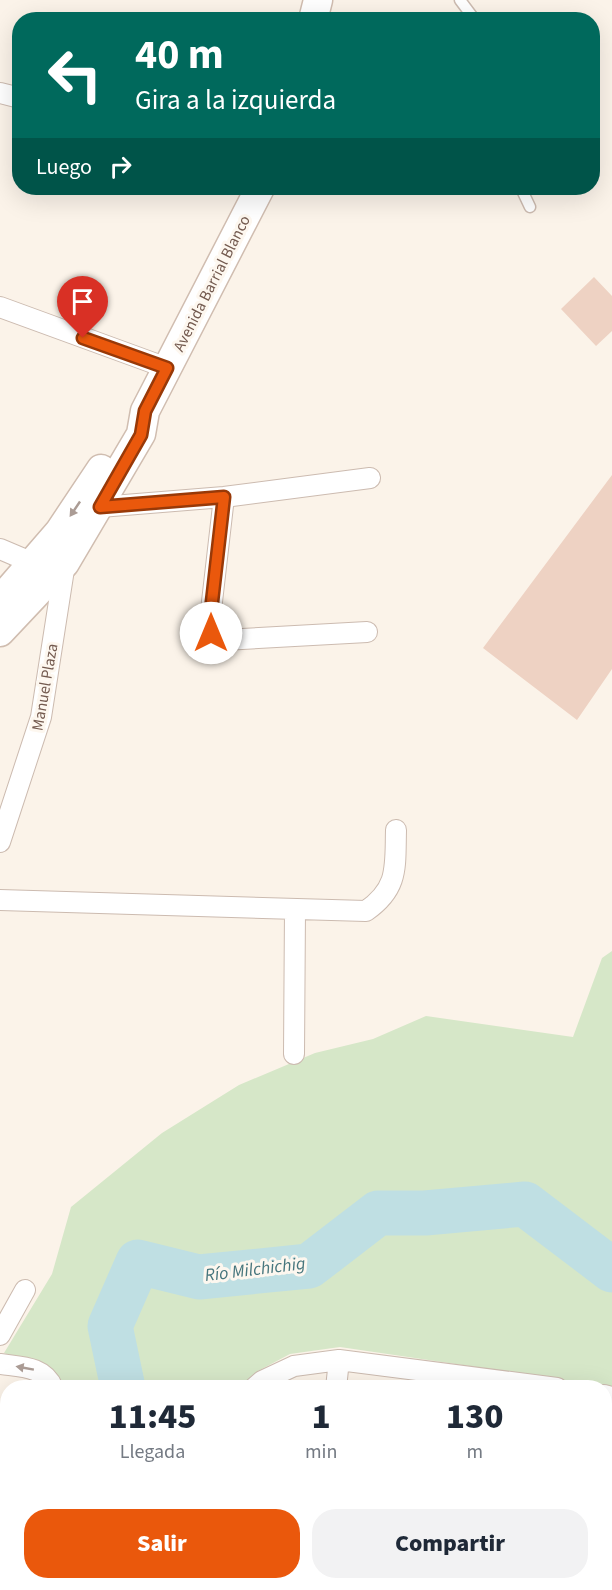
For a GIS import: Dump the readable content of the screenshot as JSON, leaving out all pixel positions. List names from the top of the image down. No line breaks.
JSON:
{"streets":{"street":["Avenida Barrial Blanco","Manuel Plaza"]},"crossings":[["Avenida Barrial Blanco","Manuel Plaza"]],"water":["Río Milchichig"],"page":{"turn":["40 m","Gira a la izquierda"],"then":"Luego","eta":["11:45","Llegada","1","min","130","m"],"buttons":["Salir","Compartir"]}}
